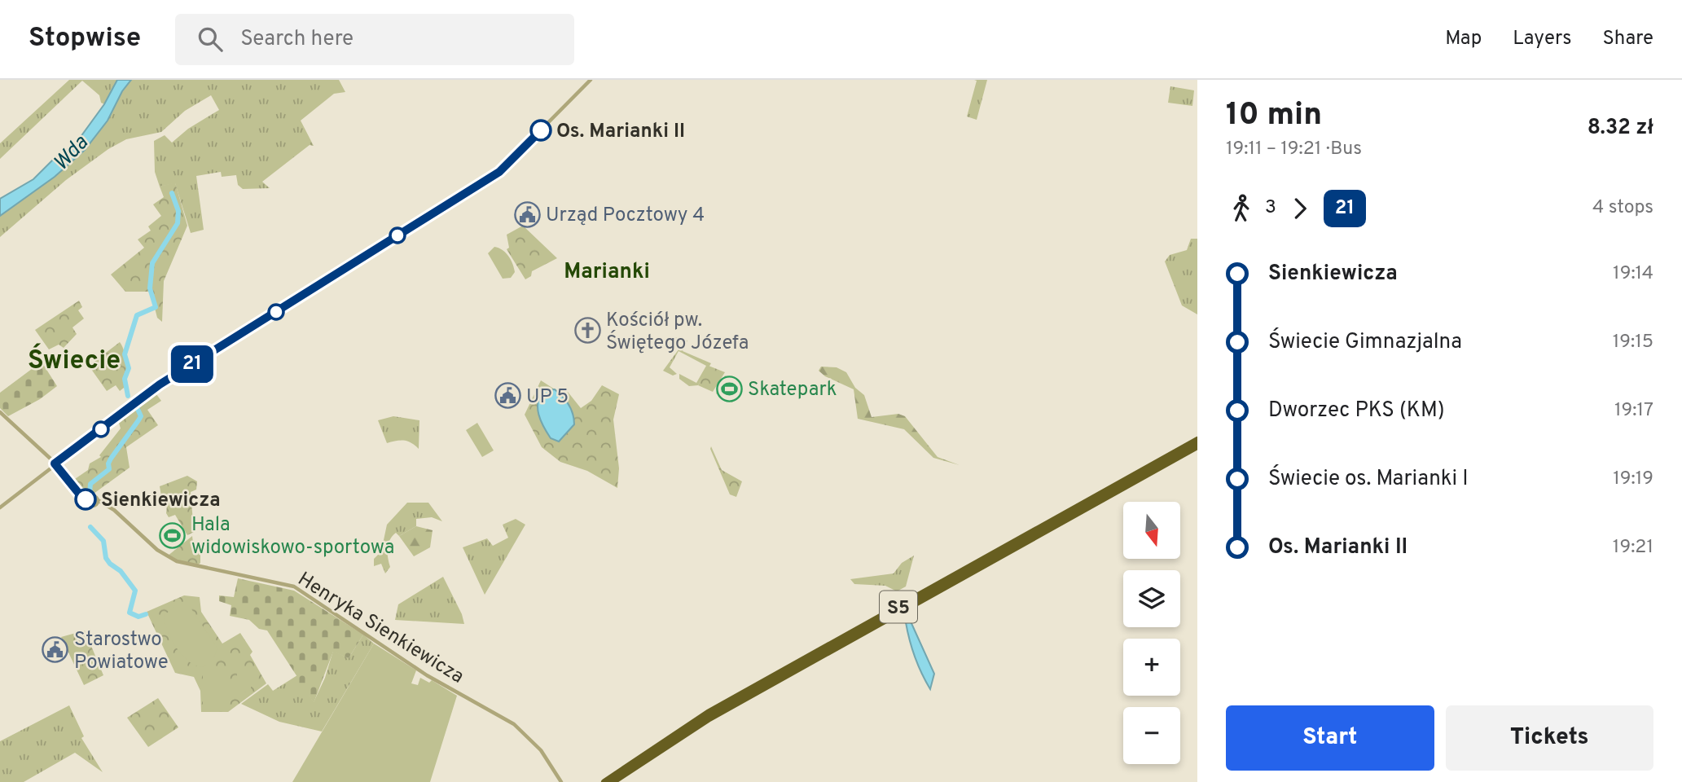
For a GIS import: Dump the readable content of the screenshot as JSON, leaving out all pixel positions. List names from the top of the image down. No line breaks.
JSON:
{"streets":{"highway":["S5"],"street":["Henryka Sienkiewicza"]},"districts":["Marianki","Świecie"],"water":["Wda"],"places":{"other":["Os. Marianki II","Sienkiewicza"],"public building":["Urząd Pocztowy 4","UP 5","Starostwo Powiatowe"],"church":["Kościół pw. Świętego Józefa"],"sports":["Skatepark","Hala widowiskowo-sportowa"]},"lines":["bus line 21"],"north":"bottom","page":{"header":"Stopwise","search":"Search here","nav":["Map","Layers","Share"],"on_map":"21","heading":["10 min","19:11 – 19:21 · Bus","8.32 zł"],"legs":["3","21","4 stops"],"list":[{"name":"Sienkiewicza","value":"19:14"},{"name":"Świecie Gimnazjalna","value":"19:15"},{"name":"Dworzec PKS (KM)","value":"19:17"},{"name":"Świecie os. Marianki I","value":"19:19"},{"name":"Os. Marianki II","value":"19:21"}],"map_buttons":["+","−"],"buttons":["Start","Tickets"]}}
